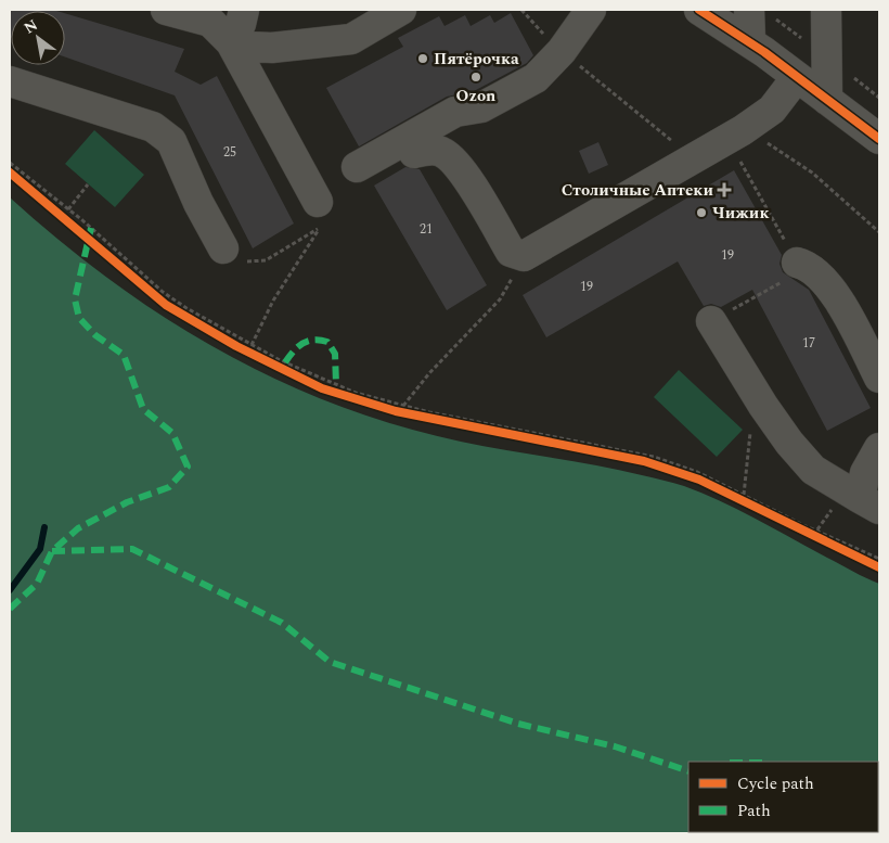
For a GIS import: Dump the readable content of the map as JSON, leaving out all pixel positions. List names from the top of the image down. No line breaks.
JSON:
{"places":{"other":["Пятёрочка","Ozon","Чижик"],"health":["Столичные Аптеки"]},"house_numbers":["25","21","19","19","17"],"legend":["Cycle path","Path"],"north":"top left"}
